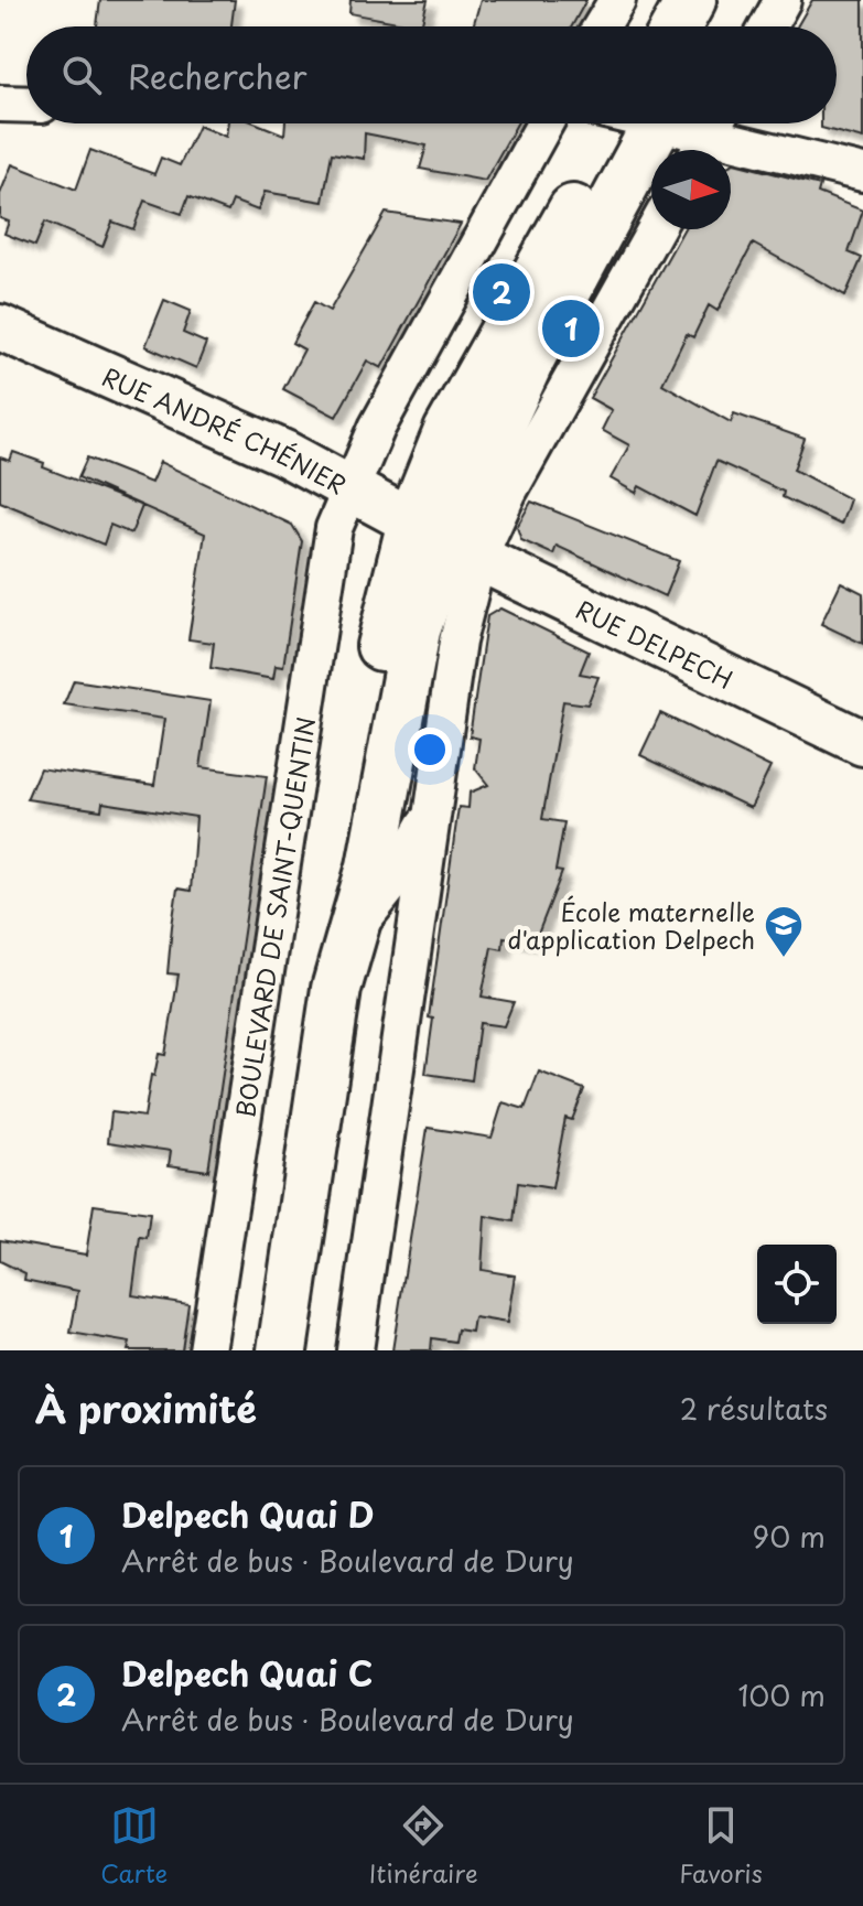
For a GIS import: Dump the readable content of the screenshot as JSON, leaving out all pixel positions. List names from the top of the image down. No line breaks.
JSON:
{"streets":{"street":["RUE ANDRÉ CHÉNIER","RUE DELPECH","BOULEVARD DE SAINT-QUENTIN"]},"crossings":[["RUE ANDRÉ CHÉNIER","RUE DELPECH"],["RUE ANDRÉ CHÉNIER","BOULEVARD DE SAINT-QUENTIN"]],"places":{"school or university":["École maternelle d'application Delpech"]},"north":"right","page":{"search":"Rechercher","pins":["2","1"],"heading":["À proximité","2 résultats"],"list":[{"mark":"1","name":"Delpech Quai D","note":"Arrêt de bus · Boulevard de Dury","value":"90 m"},{"mark":"2","name":"Delpech Quai C","note":"Arrêt de bus · Boulevard de Dury","value":"100 m"}],"nav":["Carte","Itinéraire","Favoris"]}}
